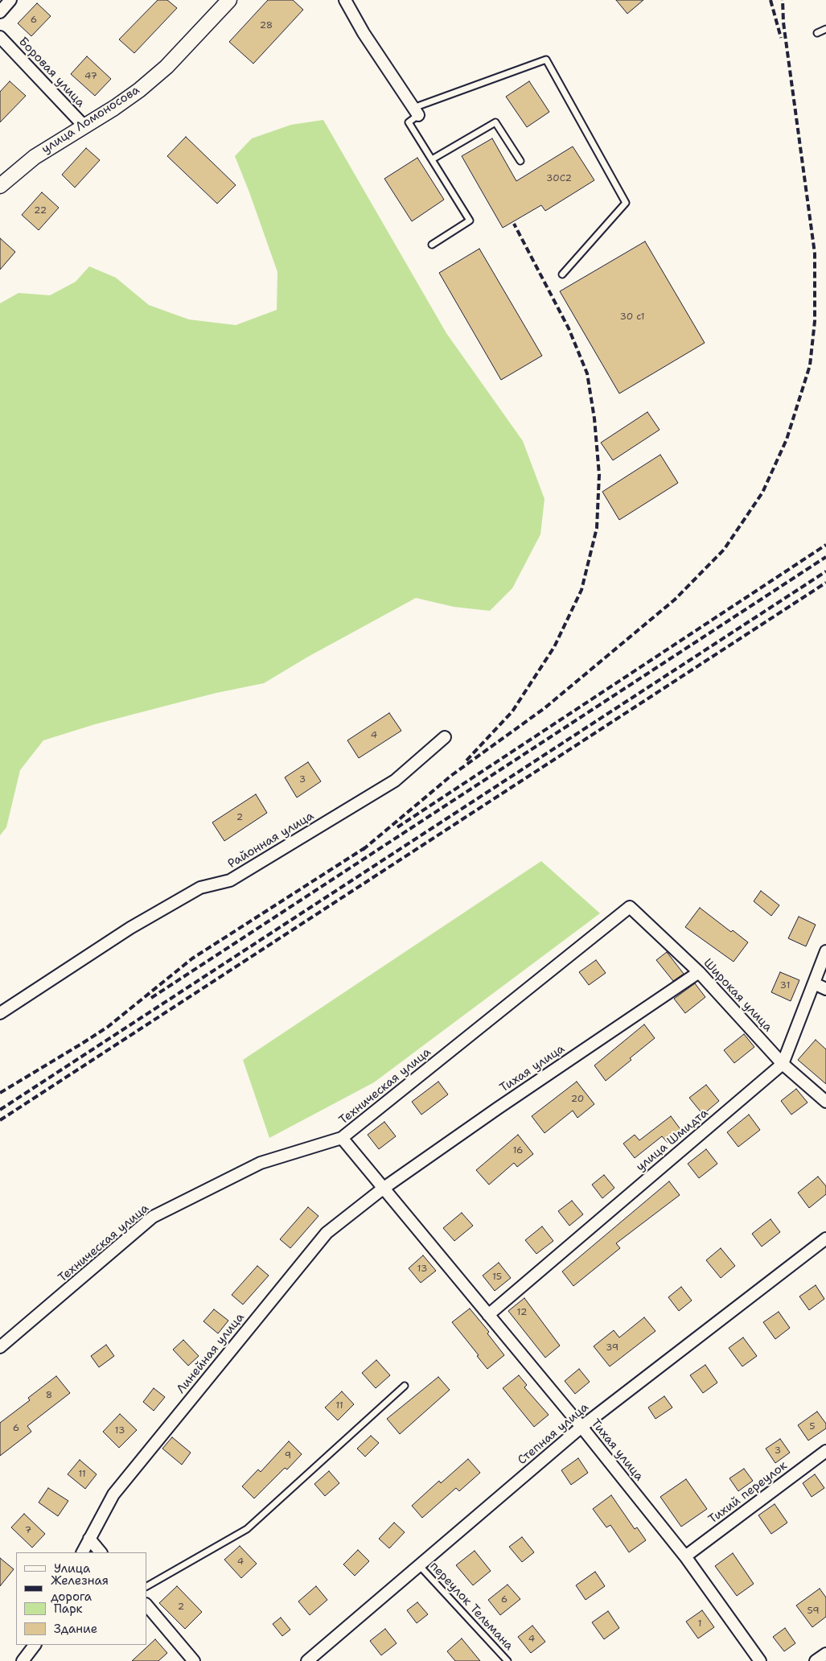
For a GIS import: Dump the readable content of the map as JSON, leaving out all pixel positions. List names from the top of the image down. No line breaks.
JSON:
{"streets":{"street":["Боровая улица","улица Ломоносова","Районная улица","Широкая улица","Тихая улица","Техническая улица","улица Шмидта","Линейная улица","Степная улица","Тихий переулок"],"lane":["переулок Тельмана"]},"crossings":[["Боровая улица","улица Ломоносова"],["Широкая улица","Тихая улица"],["Широкая улица","Техническая улица"],["Широкая улица","улица Шмидта"],["Тихая улица","Техническая улица"],["Тихая улица","улица Шмидта"],["Тихая улица","Линейная улица"],["Тихая улица","Степная улица"],["Тихая улица","Тихий переулок"],["Степная улица","переулок Тельмана"]],"house_numbers":["6","28","47","30С2","22","30 с1","4","3","2","31","20","16","13","15","12","39","8","11","5","6","13","3","9","11","7","4","6","2","59","1","4"],"legend":["Улица","Железная дорога","Парк","Здание"]}
